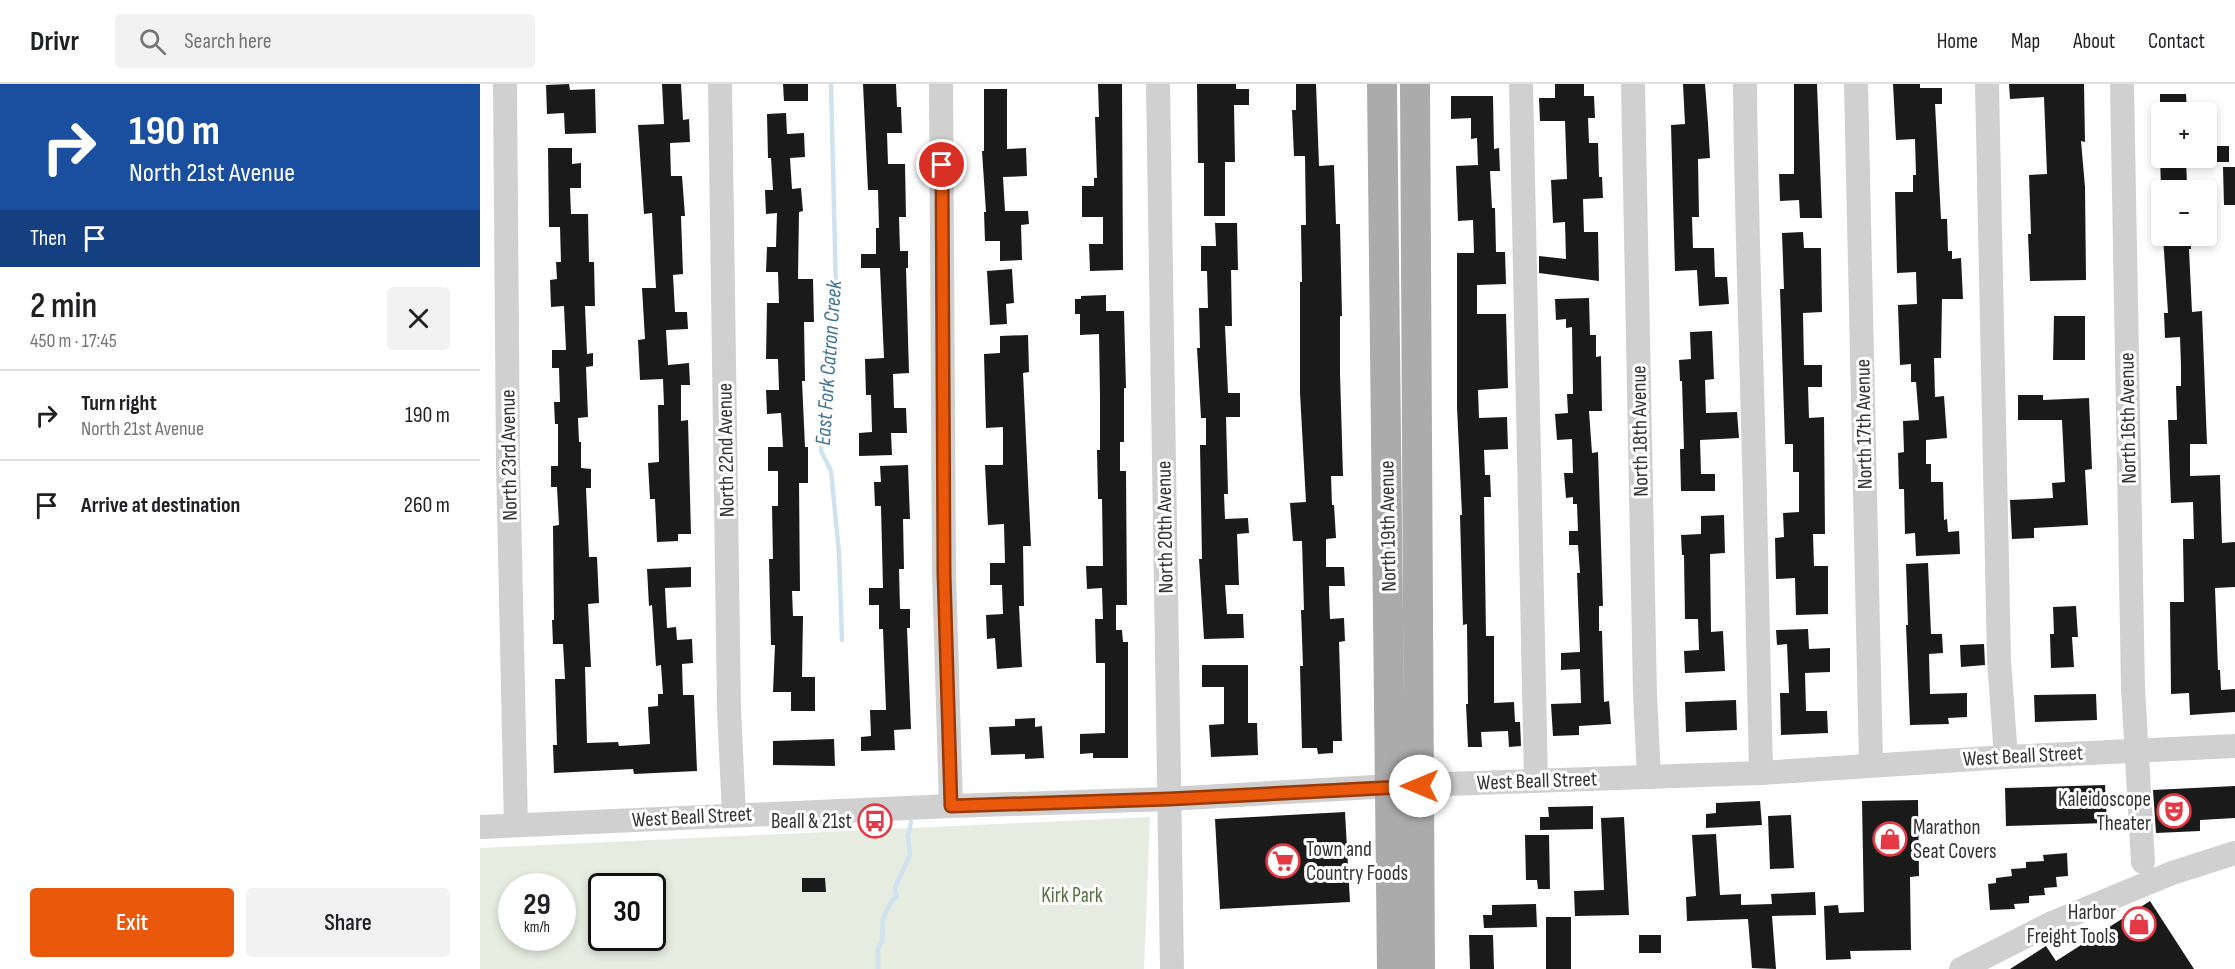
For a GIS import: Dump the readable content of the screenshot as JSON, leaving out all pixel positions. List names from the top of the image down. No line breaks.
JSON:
{"streets":{"main road":["North 19th Avenue"],"street":["North 16th Avenue","North 17th Avenue","North 18th Avenue","North 22nd Avenue","North 23rd Avenue","North 20th Avenue","West Beall Street"]},"crossings":[["North 16th Avenue","West Beall Street"],["North 17th Avenue","West Beall Street"],["North 18th Avenue","West Beall Street"],["North 22nd Avenue","West Beall Street"],["North 23rd Avenue","West Beall Street"],["North 19th Avenue","West Beall Street"],["North 20th Avenue","West Beall Street"]],"water":["East Fork Catron Creek"],"parks":["Kirk Park"],"places":{"theatre":["Kaleidoscope Theater"],"bus stop":["Beall & 21st"],"shop":["Marathon Seat Covers","Harbor Freight Tools"],"supermarket":["Town and Country Foods"]},"page":{"header":"Drivr","search":"Search here","nav":["Home","Map","About","Contact"],"turn":["190 m","North 21st Avenue"],"map_buttons":["+","−"],"then":"Then","heading":["2 min","450 m · 17:45"],"list":[{"name":"Turn right","note":"North 21st Avenue","value":"190 m"},{"name":"Arrive at destination","value":"260 m"}],"speed":"29 km/h","limit":"30","buttons":["Exit","Share"]}}
